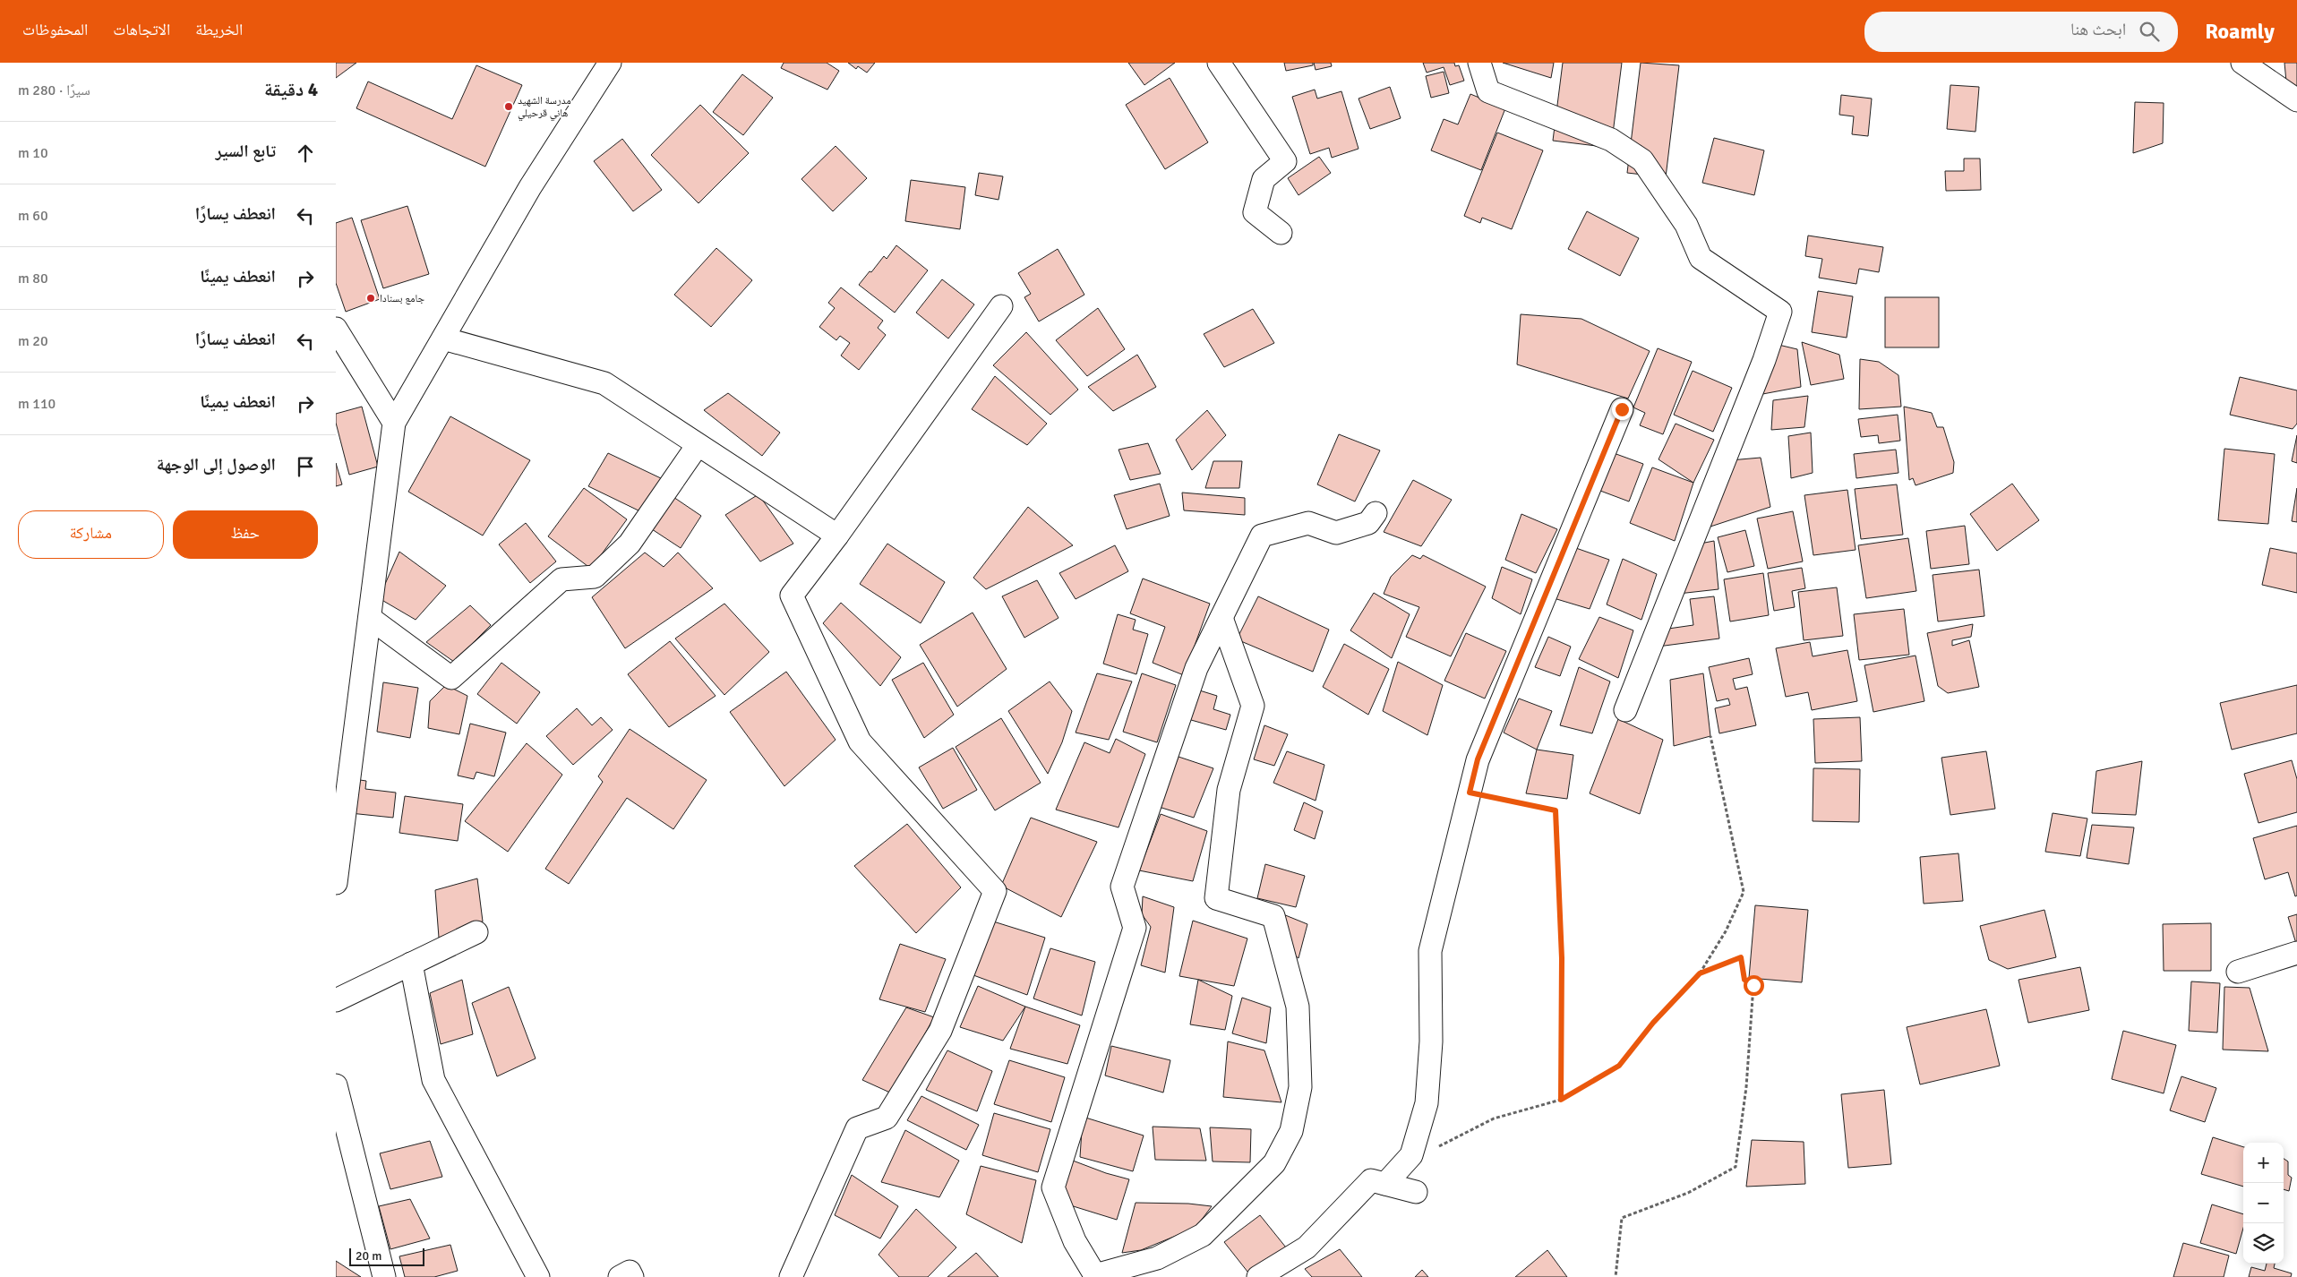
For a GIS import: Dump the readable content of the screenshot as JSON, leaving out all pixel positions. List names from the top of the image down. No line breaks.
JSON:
{"places":["مدرسة الشهيد هاني قرحيلي","جامع بسنادا"],"scale_bar":"20 m","page":{"header":"Roamly","search":"ابحث هنا","nav":["الخريطة","الاتجاهات","المحفوظات"],"heading":["4 دقيقة","سيرًا · 280 m"],"list":[["تابع السير","10 m"],["انعطف يسارًا","60 m"],["انعطف يمينًا","80 m"],["انعطف يسارًا","20 m"],["انعطف يمينًا","110 m"],"الوصول إلى الوجهة"],"buttons":["حفظ","مشاركة"],"map_buttons":["+","−"],"scale":"20 m"}}
